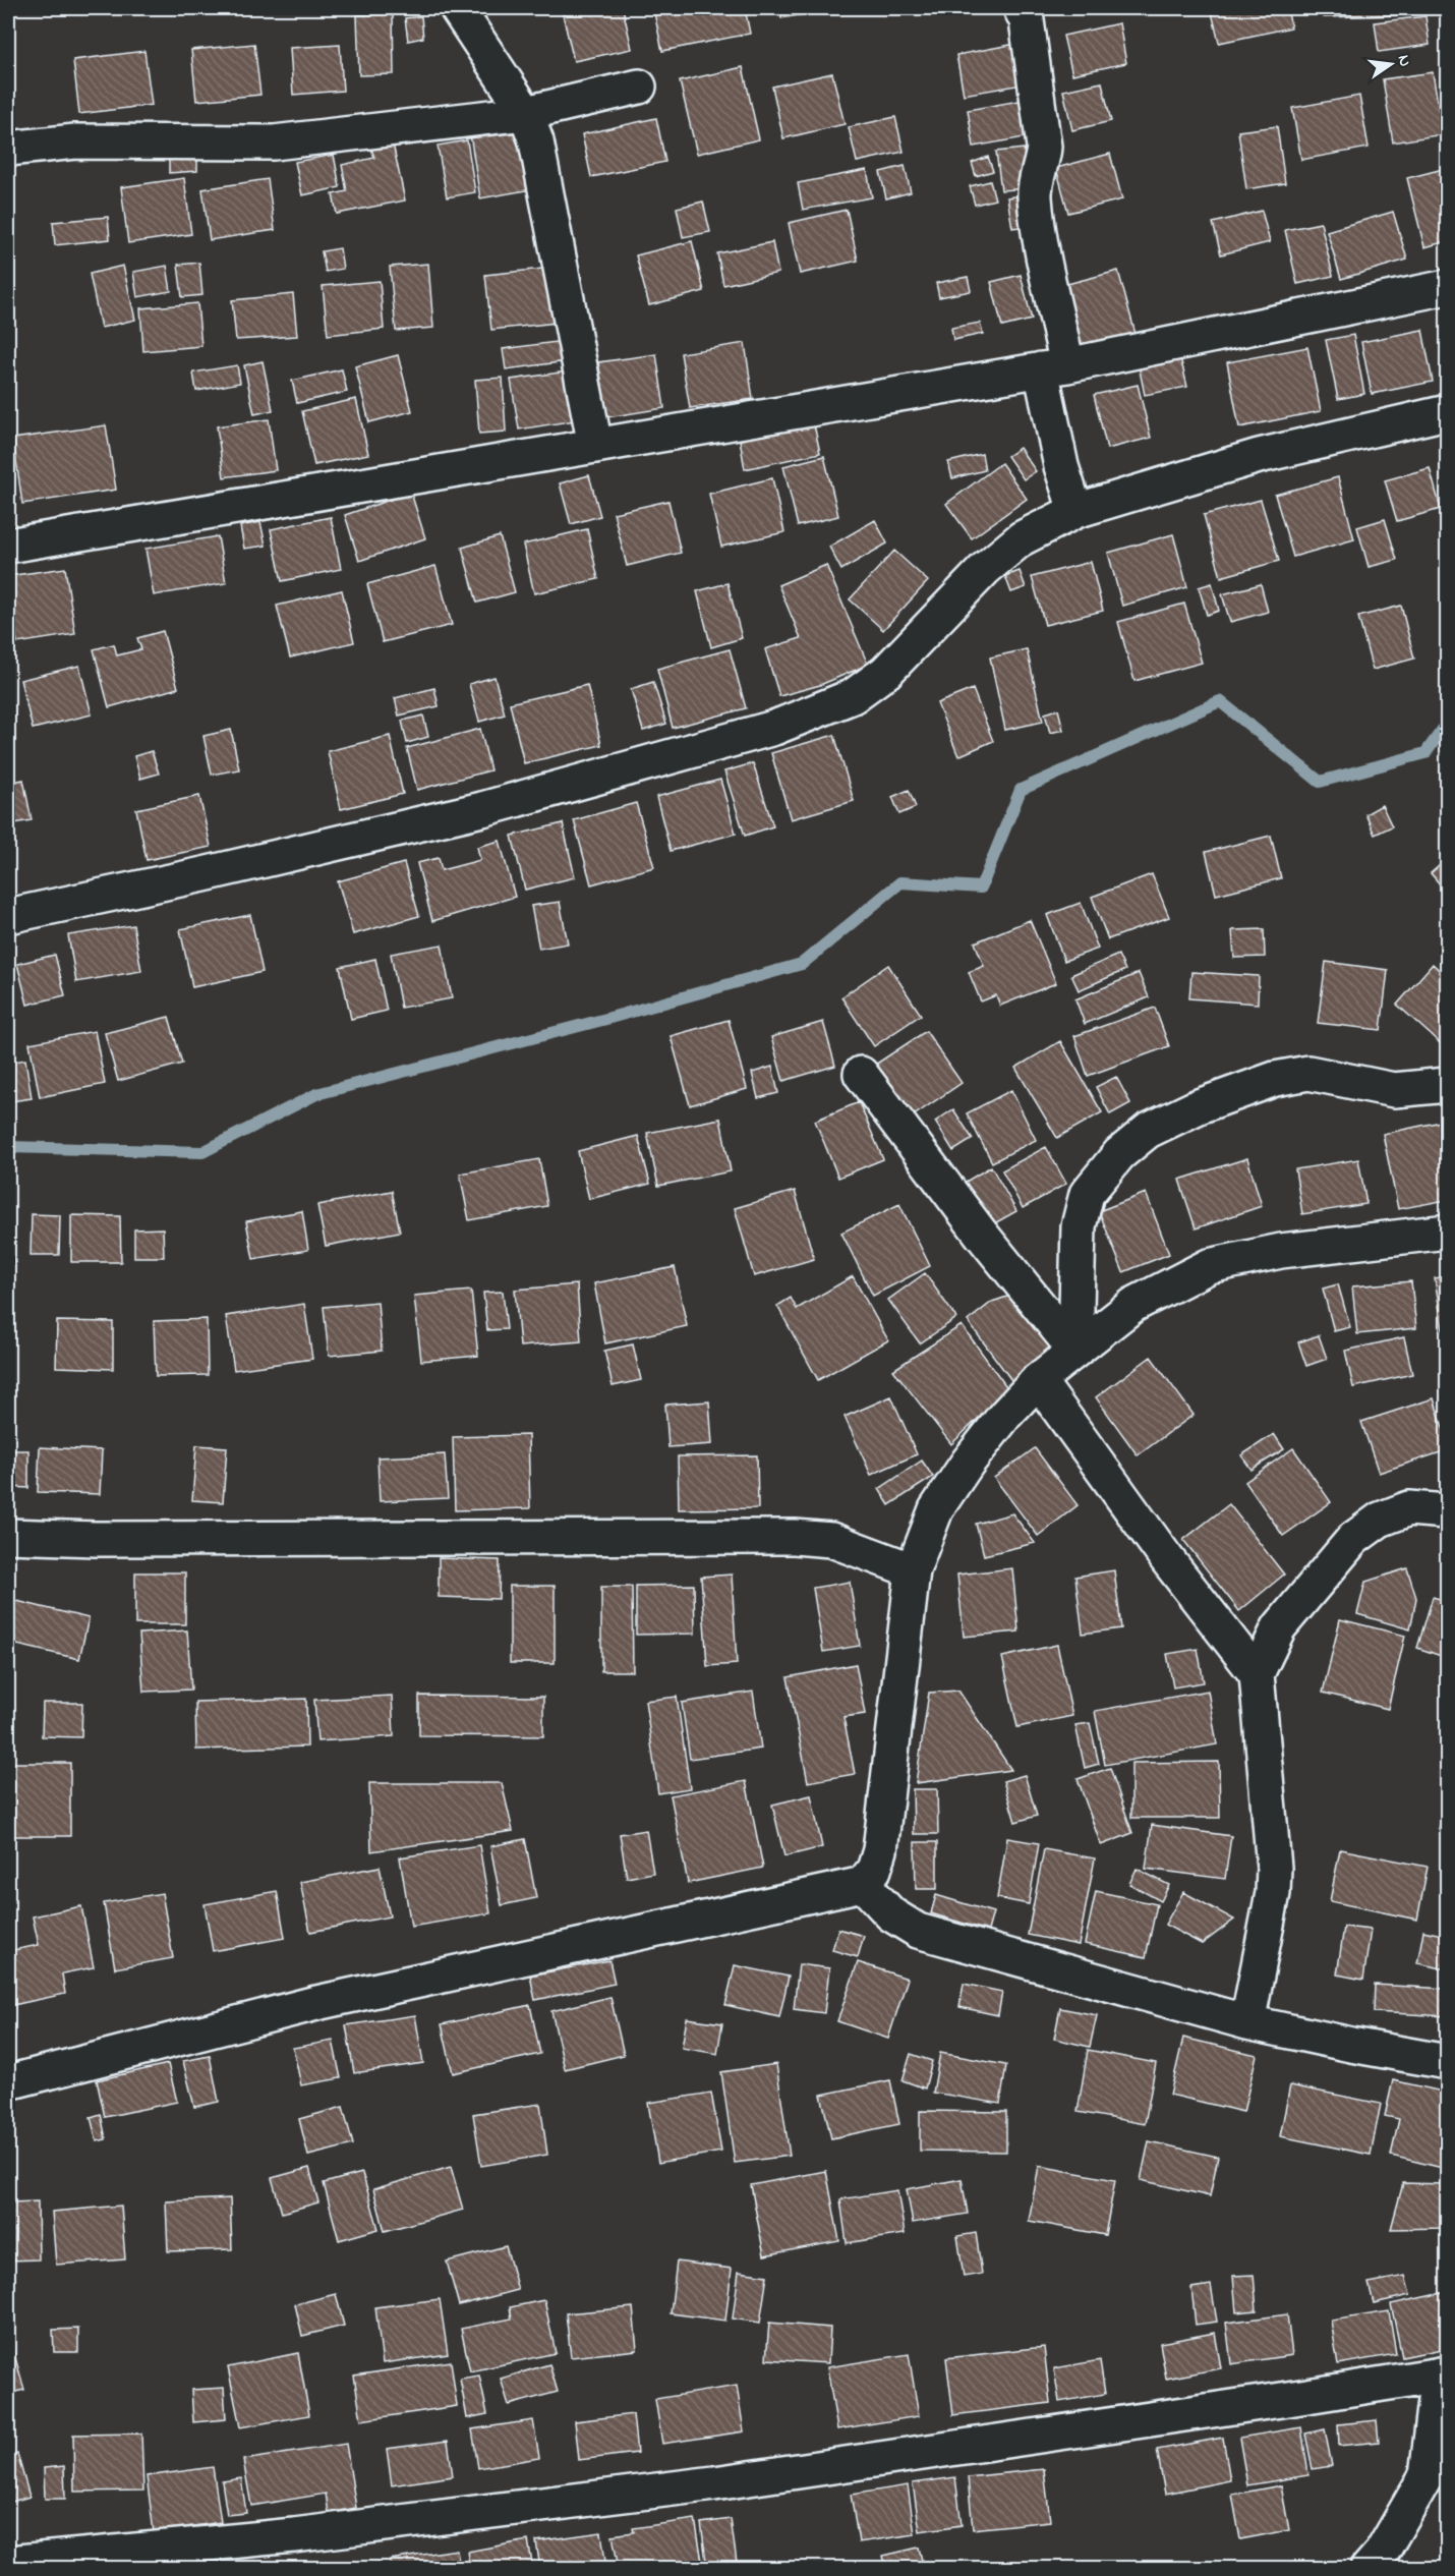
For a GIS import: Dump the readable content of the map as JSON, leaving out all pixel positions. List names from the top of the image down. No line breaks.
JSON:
{"north":"right"}
